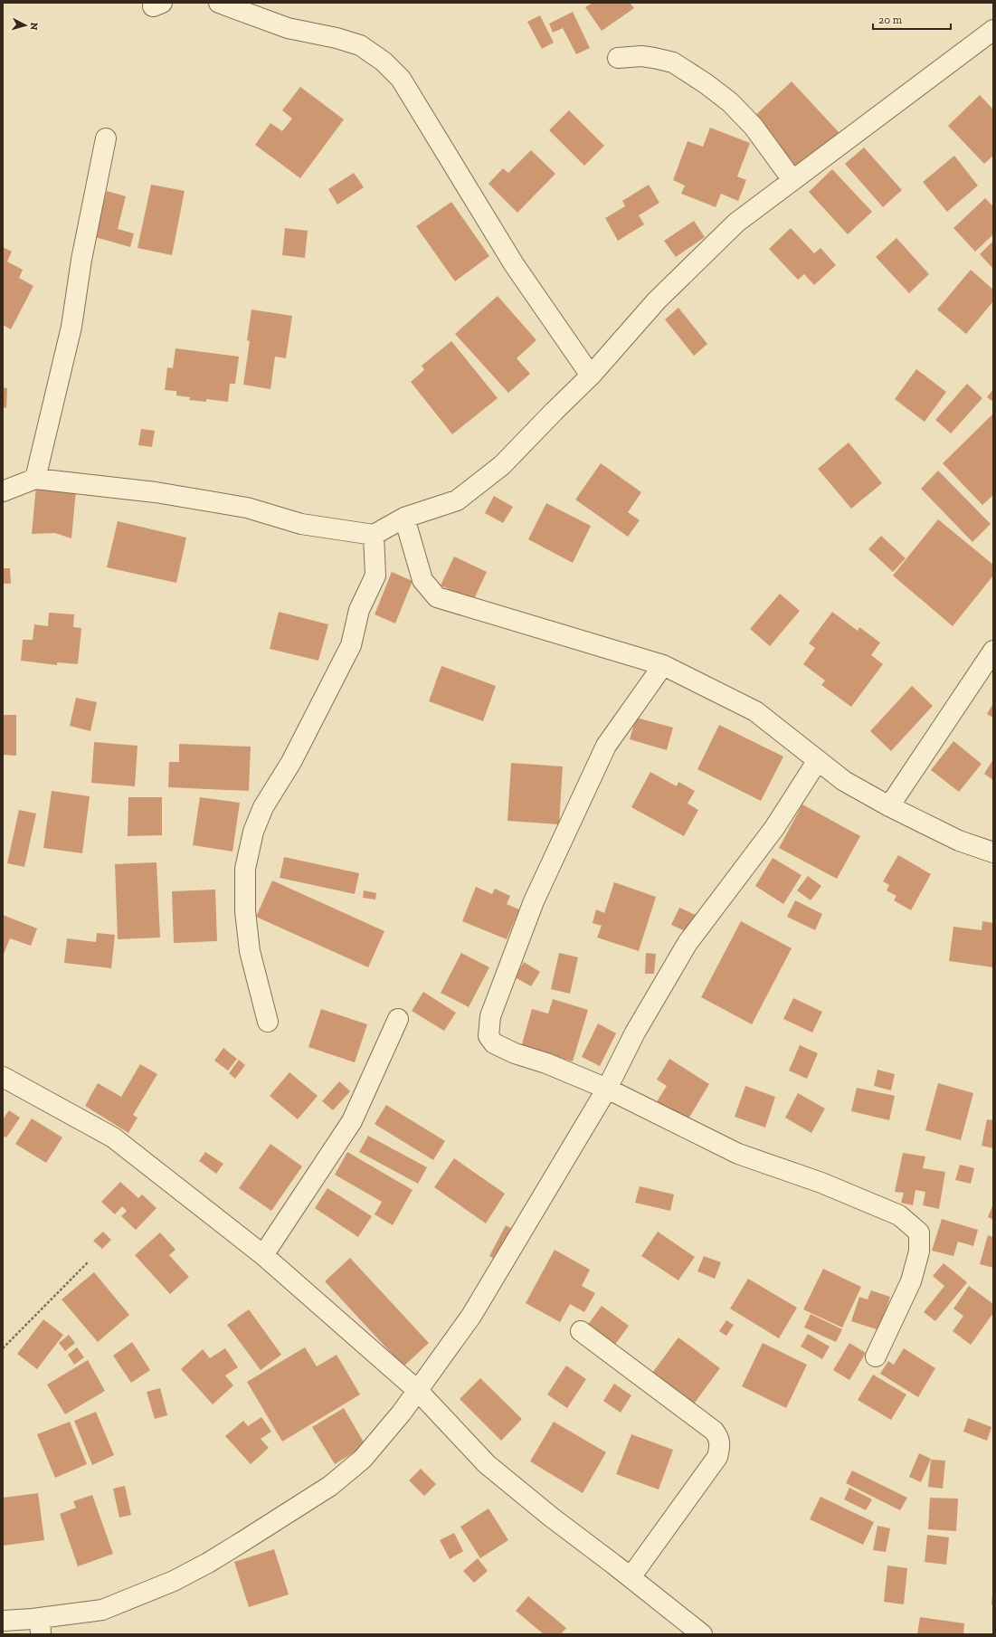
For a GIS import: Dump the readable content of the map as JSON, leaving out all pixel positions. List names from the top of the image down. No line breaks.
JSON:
{"scale_bar":"20 m","north":"right"}
